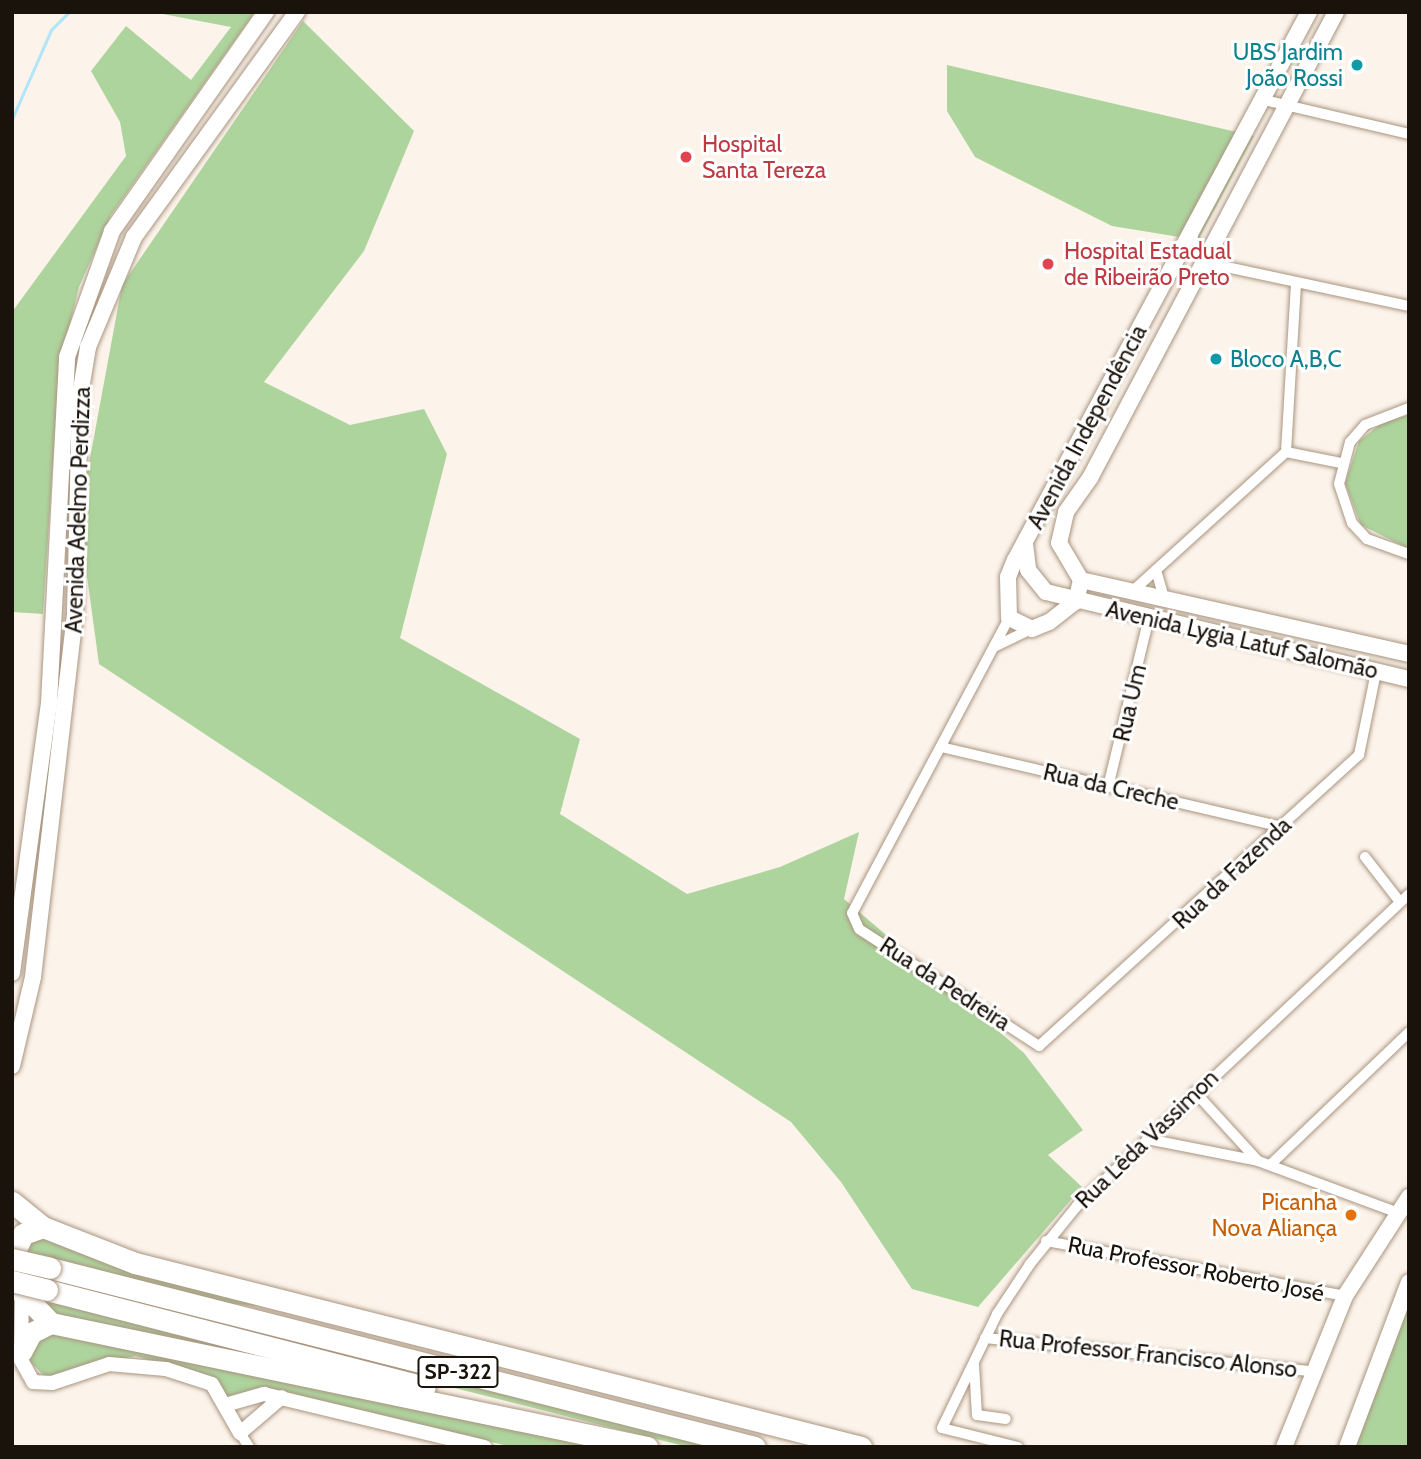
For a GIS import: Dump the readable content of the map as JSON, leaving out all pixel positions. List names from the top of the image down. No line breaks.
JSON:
{"streets":{"highway":["SP-322"],"main road":["Avenida Independência","Avenida Adelmo Perdizza","Avenida Lygia Latuf Salomão"],"street":["Rua Um","Rua da Creche","Rua da Fazenda","Rua da Pedreira","Rua Lêda Vassimon","Rua Professor Roberto José","Rua Professor Francisco Alonso"]},"crossings":[["Avenida Independência","Avenida Lygia Latuf Salomão"],["Avenida Lygia Latuf Salomão","Rua Um"],["Avenida Lygia Latuf Salomão","Rua da Fazenda"],["Rua Um","Rua da Creche"],["Rua da Creche","Rua da Fazenda"],["Rua da Creche","Rua da Pedreira"],["Rua da Fazenda","Rua da Pedreira"],["Rua Lêda Vassimon","Rua Professor Roberto José"],["Rua Lêda Vassimon","Rua Professor Francisco Alonso"]],"places":["UBS Jardim João Rossi","Hospital Santa Tereza","Hospital Estadual de Ribeirão Preto","Bloco A,B,C","Picanha Nova Aliança"]}
